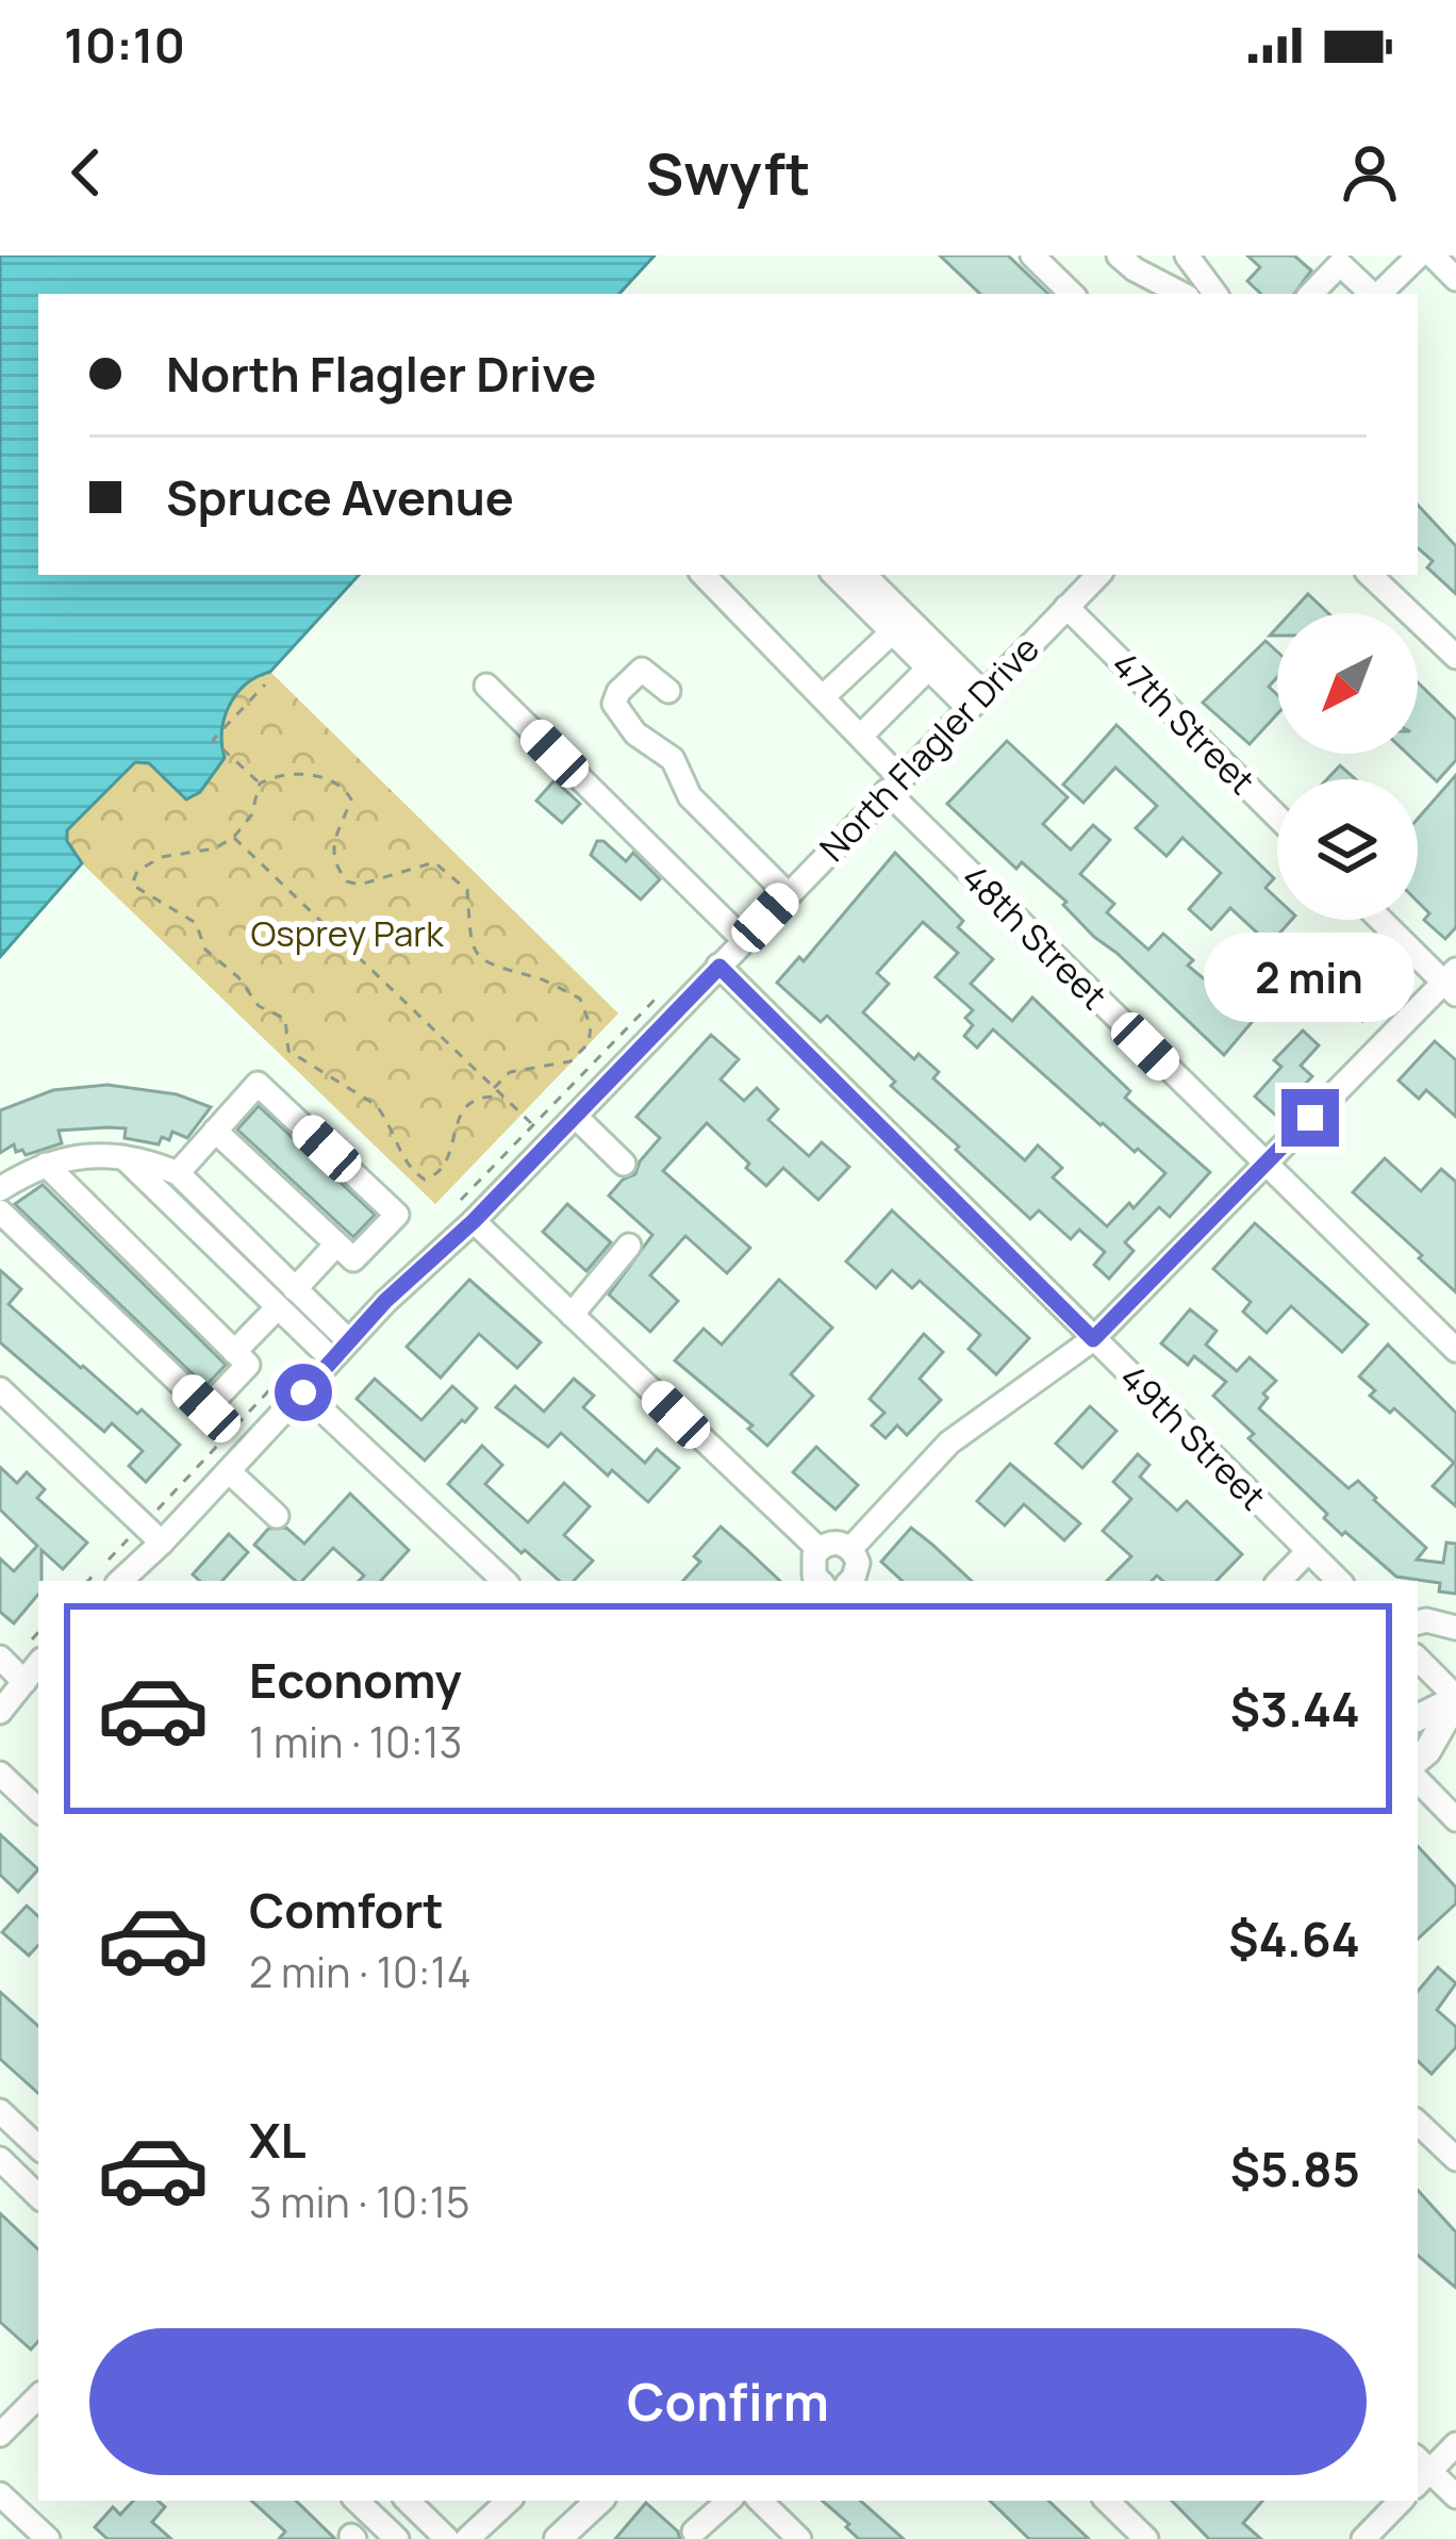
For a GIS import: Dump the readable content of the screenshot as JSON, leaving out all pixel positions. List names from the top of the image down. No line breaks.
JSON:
{"streets":{"street":["47th Street","North Flagler Drive","48th Street","49th Street"]},"crossings":[["47th Street","North Flagler Drive"],["North Flagler Drive","48th Street"],["North Flagler Drive","49th Street"]],"parks":["Osprey Park"],"north":"bottom left","page":{"status":"10:10","header":"Swyft","banner":["North Flagler Drive","Spruce Avenue"],"bubble":"2 min","list":[{"name":"Economy","note":"1 min · 10:13","value":"$3.44"},{"name":"Comfort","note":"2 min · 10:14","value":"$4.64"},{"name":"XL","note":"3 min · 10:15","value":"$5.85"}],"buttons":"Confirm"}}
